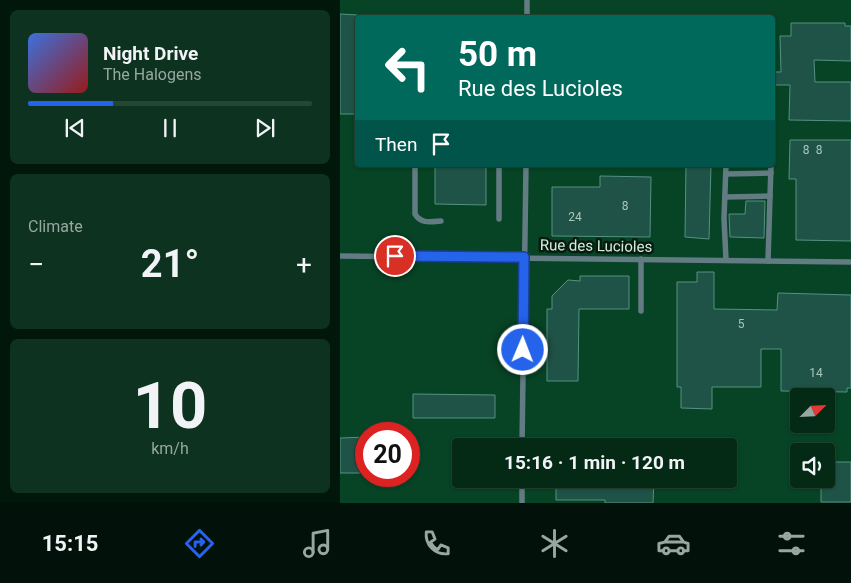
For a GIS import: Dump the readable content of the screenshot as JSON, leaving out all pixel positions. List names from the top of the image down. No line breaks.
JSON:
{"streets":{"lane":["Rue des Lucioles"]},"house_numbers":["8","8","8","24","5","14"],"north":"top right","page":{"turn":["50 m","Rue des Lucioles"],"song":["Night Drive","The Halogens"],"then":"Then","tile":["Climate",["10","km/h"]],"heat":["−","21°","+"],"limit":"20","trip":"15:16 · 1 min · 120 m","tabs":"15:15"}}
